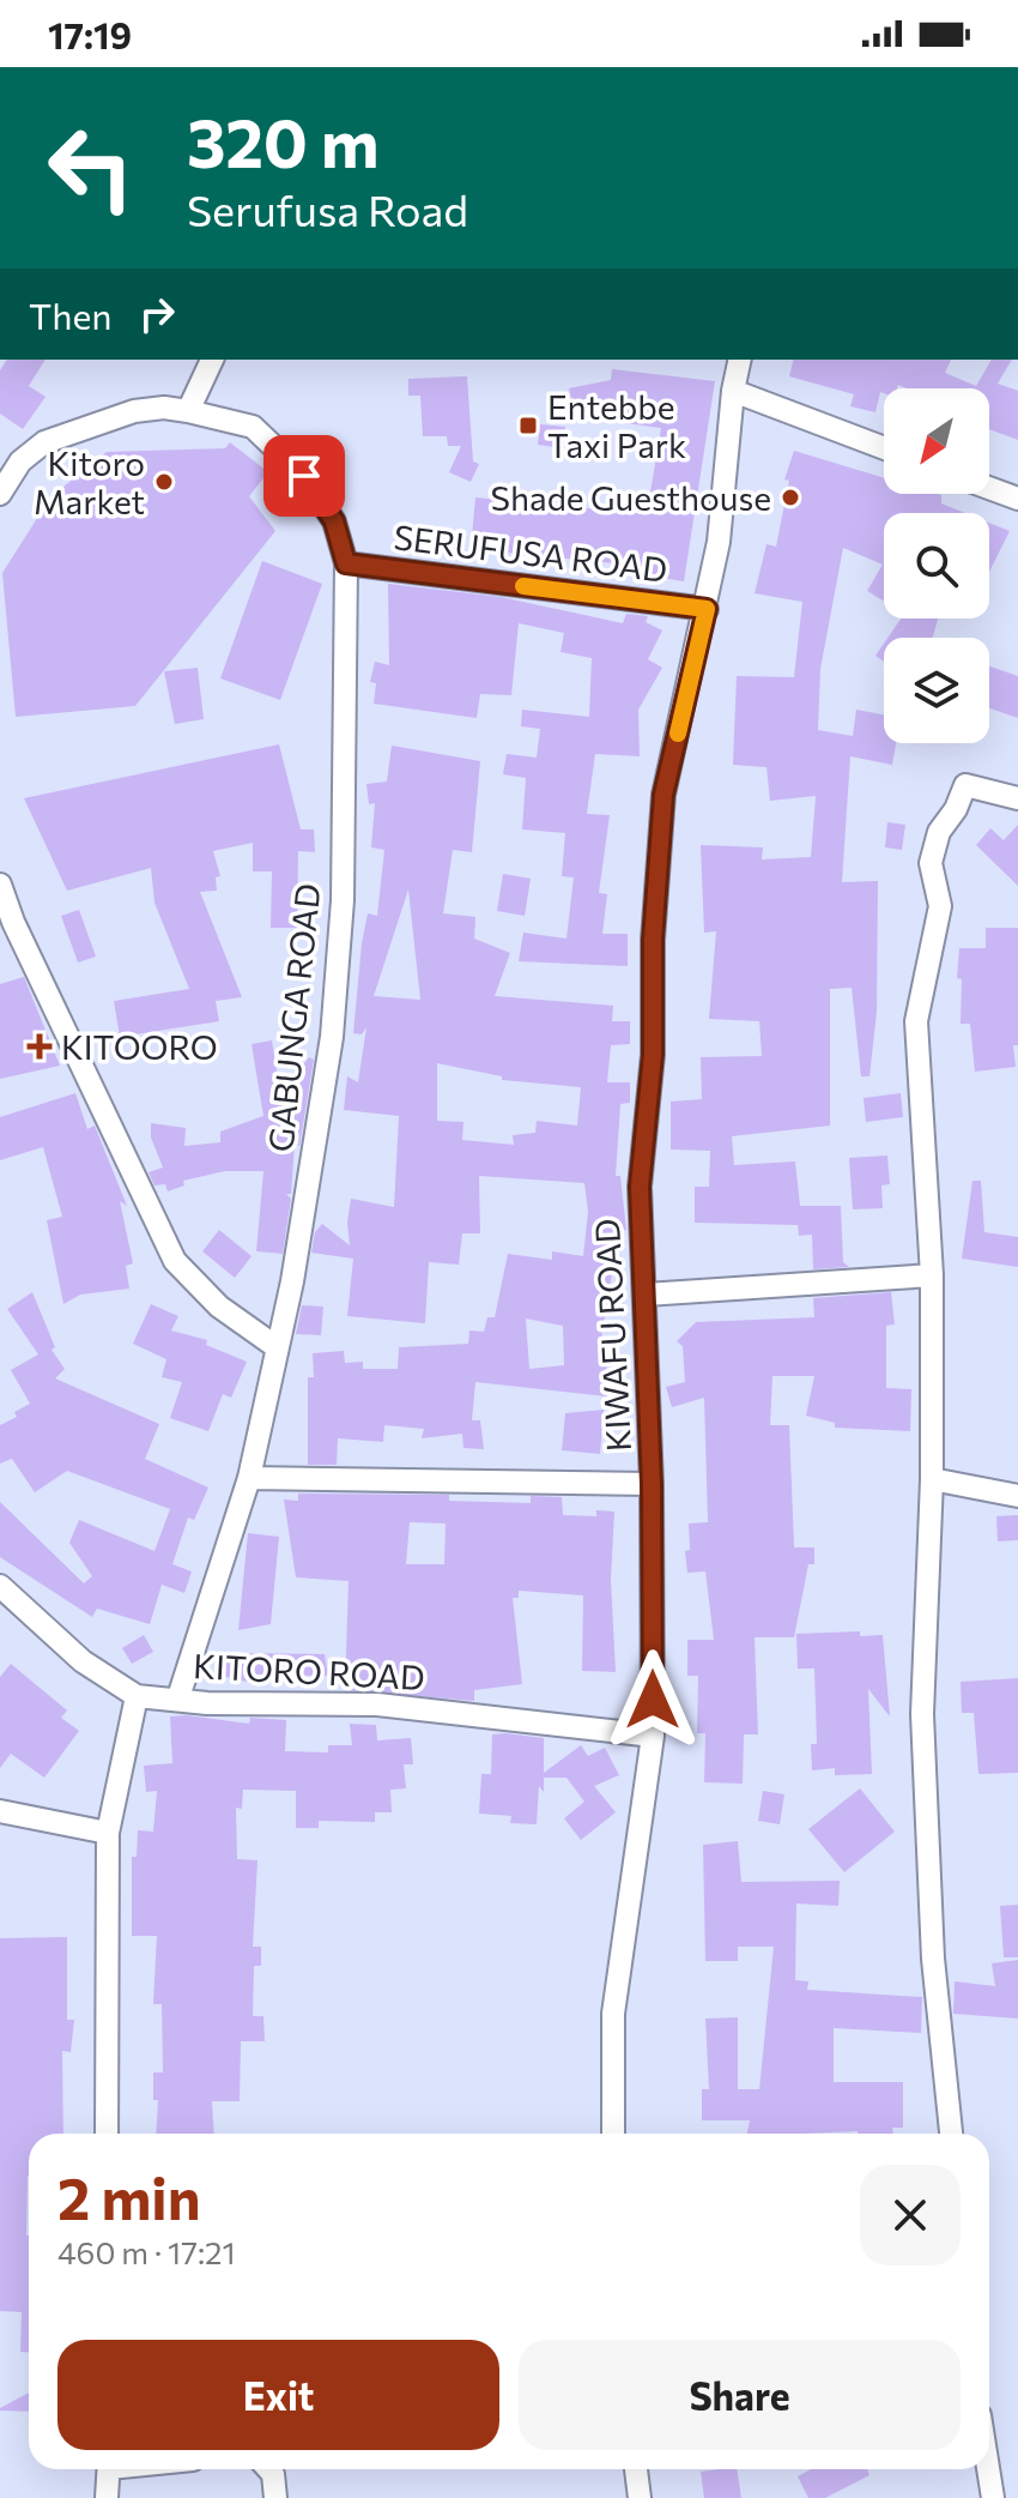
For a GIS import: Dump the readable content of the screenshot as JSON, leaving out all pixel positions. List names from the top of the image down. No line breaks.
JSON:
{"streets":{"street":["SERUFUSA ROAD","GABUNGA ROAD","KIWAFU ROAD","KITORO ROAD"]},"crossings":[["SERUFUSA ROAD","GABUNGA ROAD"],["SERUFUSA ROAD","KIWAFU ROAD"],["GABUNGA ROAD","KITORO ROAD"],["KIWAFU ROAD","KITORO ROAD"]],"places":{"transit":["Entebbe Taxi Park"],"other":["Kitoro Market","Shade Guesthouse"],"health":["KITOORO"]},"north":"bottom left","page":{"status":"17:19","turn":["320 m","Serufusa Road"],"then":"Then","heading":["2 min","460 m · 17:21"],"buttons":["Exit","Share"]}}
